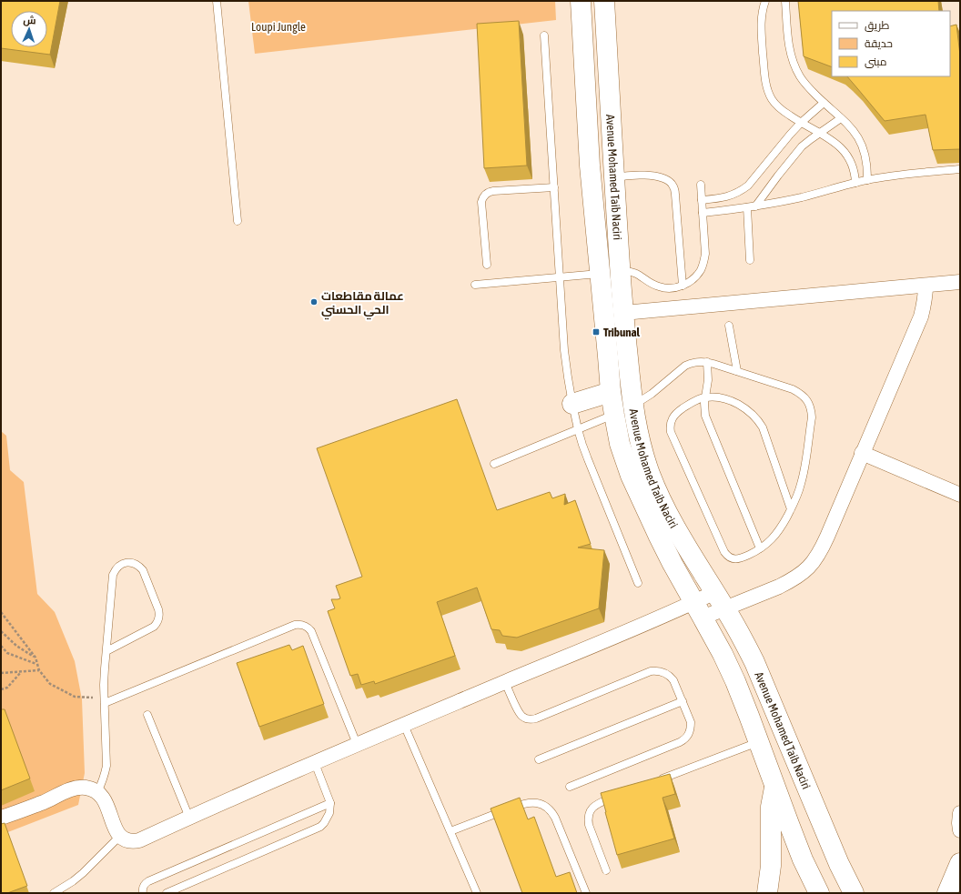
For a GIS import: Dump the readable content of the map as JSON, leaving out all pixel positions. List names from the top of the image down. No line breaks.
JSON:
{"streets":{"street":["Avenue Mohamed Taib Naciri"]},"parks":["Loupi Jungle"],"places":{"other":["عمالة مقاطعات الحي الحسني"],"transit":["Tribunal"]},"legend":["طريق","حديقة","مبنى"],"north":"top"}
